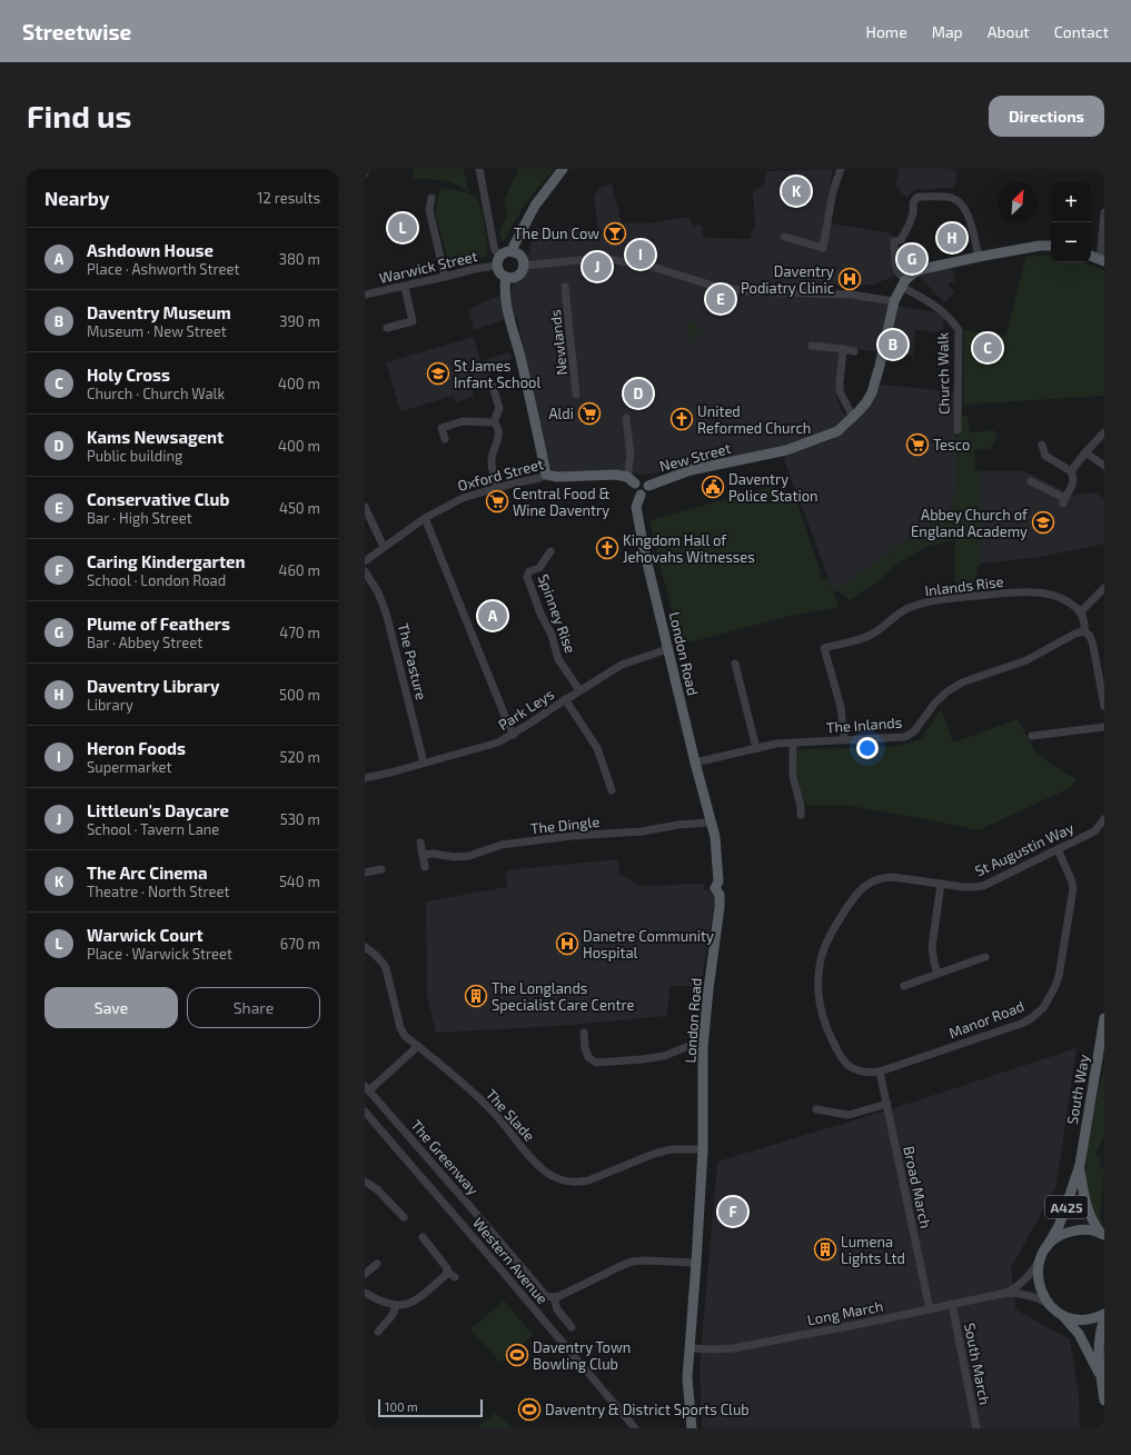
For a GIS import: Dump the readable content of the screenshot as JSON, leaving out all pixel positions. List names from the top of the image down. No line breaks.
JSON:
{"streets":{"main road":["New Street","Oxford Street","London Road","South Way","A425"],"street":["Warwick Street","Newlands","Church Walk","Inlands Rise","Spinney Rise","The Pasture","Park Leys","The Inlands","The Dingle","St Augustin Way","Manor Road","The Slade","The Greenway","Broad March","Western Avenue","Long March","South March"]},"crossings":[["Church Walk","New Street"],["New Street","London Road"],["Inlands Rise","The Inlands"],["Spinney Rise","Park Leys"],["London Road","Park Leys"],["London Road","The Inlands"],["London Road","The Dingle"],["London Road","The Slade"],["London Road","Long March"],["The Pasture","Park Leys"],["St Augustin Way","Manor Road"],["St Augustin Way","Broad March"],["Manor Road","Broad March"],["South Way","Long March"],["Broad March","Long March"],["Long March","South March"]],"places":{"bar":["The Dun Cow"],"hospital":["Daventry Podiatry Clinic","Danetre Community Hospital"],"school or university":["St James Infant School","Abbey Church of England Academy"],"supermarket":["Aldi","Tesco","Central Food & Wine Daventry"],"church":["United Reformed Church","Kingdom Hall of Jehovahs Witnesses"],"public building":["Daventry Police Station"],"building":["The Longlands Specialist Care Centre","Lumena Lights Ltd"],"sports":["Daventry Town Bowling Club","Daventry & District Sports Club"]},"scale_bar":"100 m","north":"top right","page":{"header":"Streetwise","nav":["Home","Map","About","Contact"],"buttons":["Directions",["Save","Share"]],"title":"Find us","heading":["Nearby","12 results"],"pins":["K","L","H","I","G","J","E","B","C","D","A","F"],"map_buttons":["+","−"],"list":[{"mark":"A","name":"Ashdown House","note":"Place · Ashworth Street","value":"380 m"},{"mark":"B","name":"Daventry Museum","note":"Museum · New Street","value":"390 m"},{"mark":"C","name":"Holy Cross","note":"Church · Church Walk","value":"400 m"},{"mark":"D","name":"Kams Newsagent","note":"Public building","value":"400 m"},{"mark":"E","name":"Conservative Club","note":"Bar · High Street","value":"450 m"},{"mark":"F","name":"Caring Kindergarten","note":"School · London Road","value":"460 m"},{"mark":"G","name":"Plume of Feathers","note":"Bar · Abbey Street","value":"470 m"},{"mark":"H","name":"Daventry Library","note":"Library","value":"500 m"},{"mark":"I","name":"Heron Foods","note":"Supermarket","value":"520 m"},{"mark":"J","name":"Littleun's Daycare","note":"School · Tavern Lane","value":"530 m"},{"mark":"K","name":"The Arc Cinema","note":"Theatre · North Street","value":"540 m"},{"mark":"L","name":"Warwick Court","note":"Place · Warwick Street","value":"670 m"}],"scale":"100 m"}}
